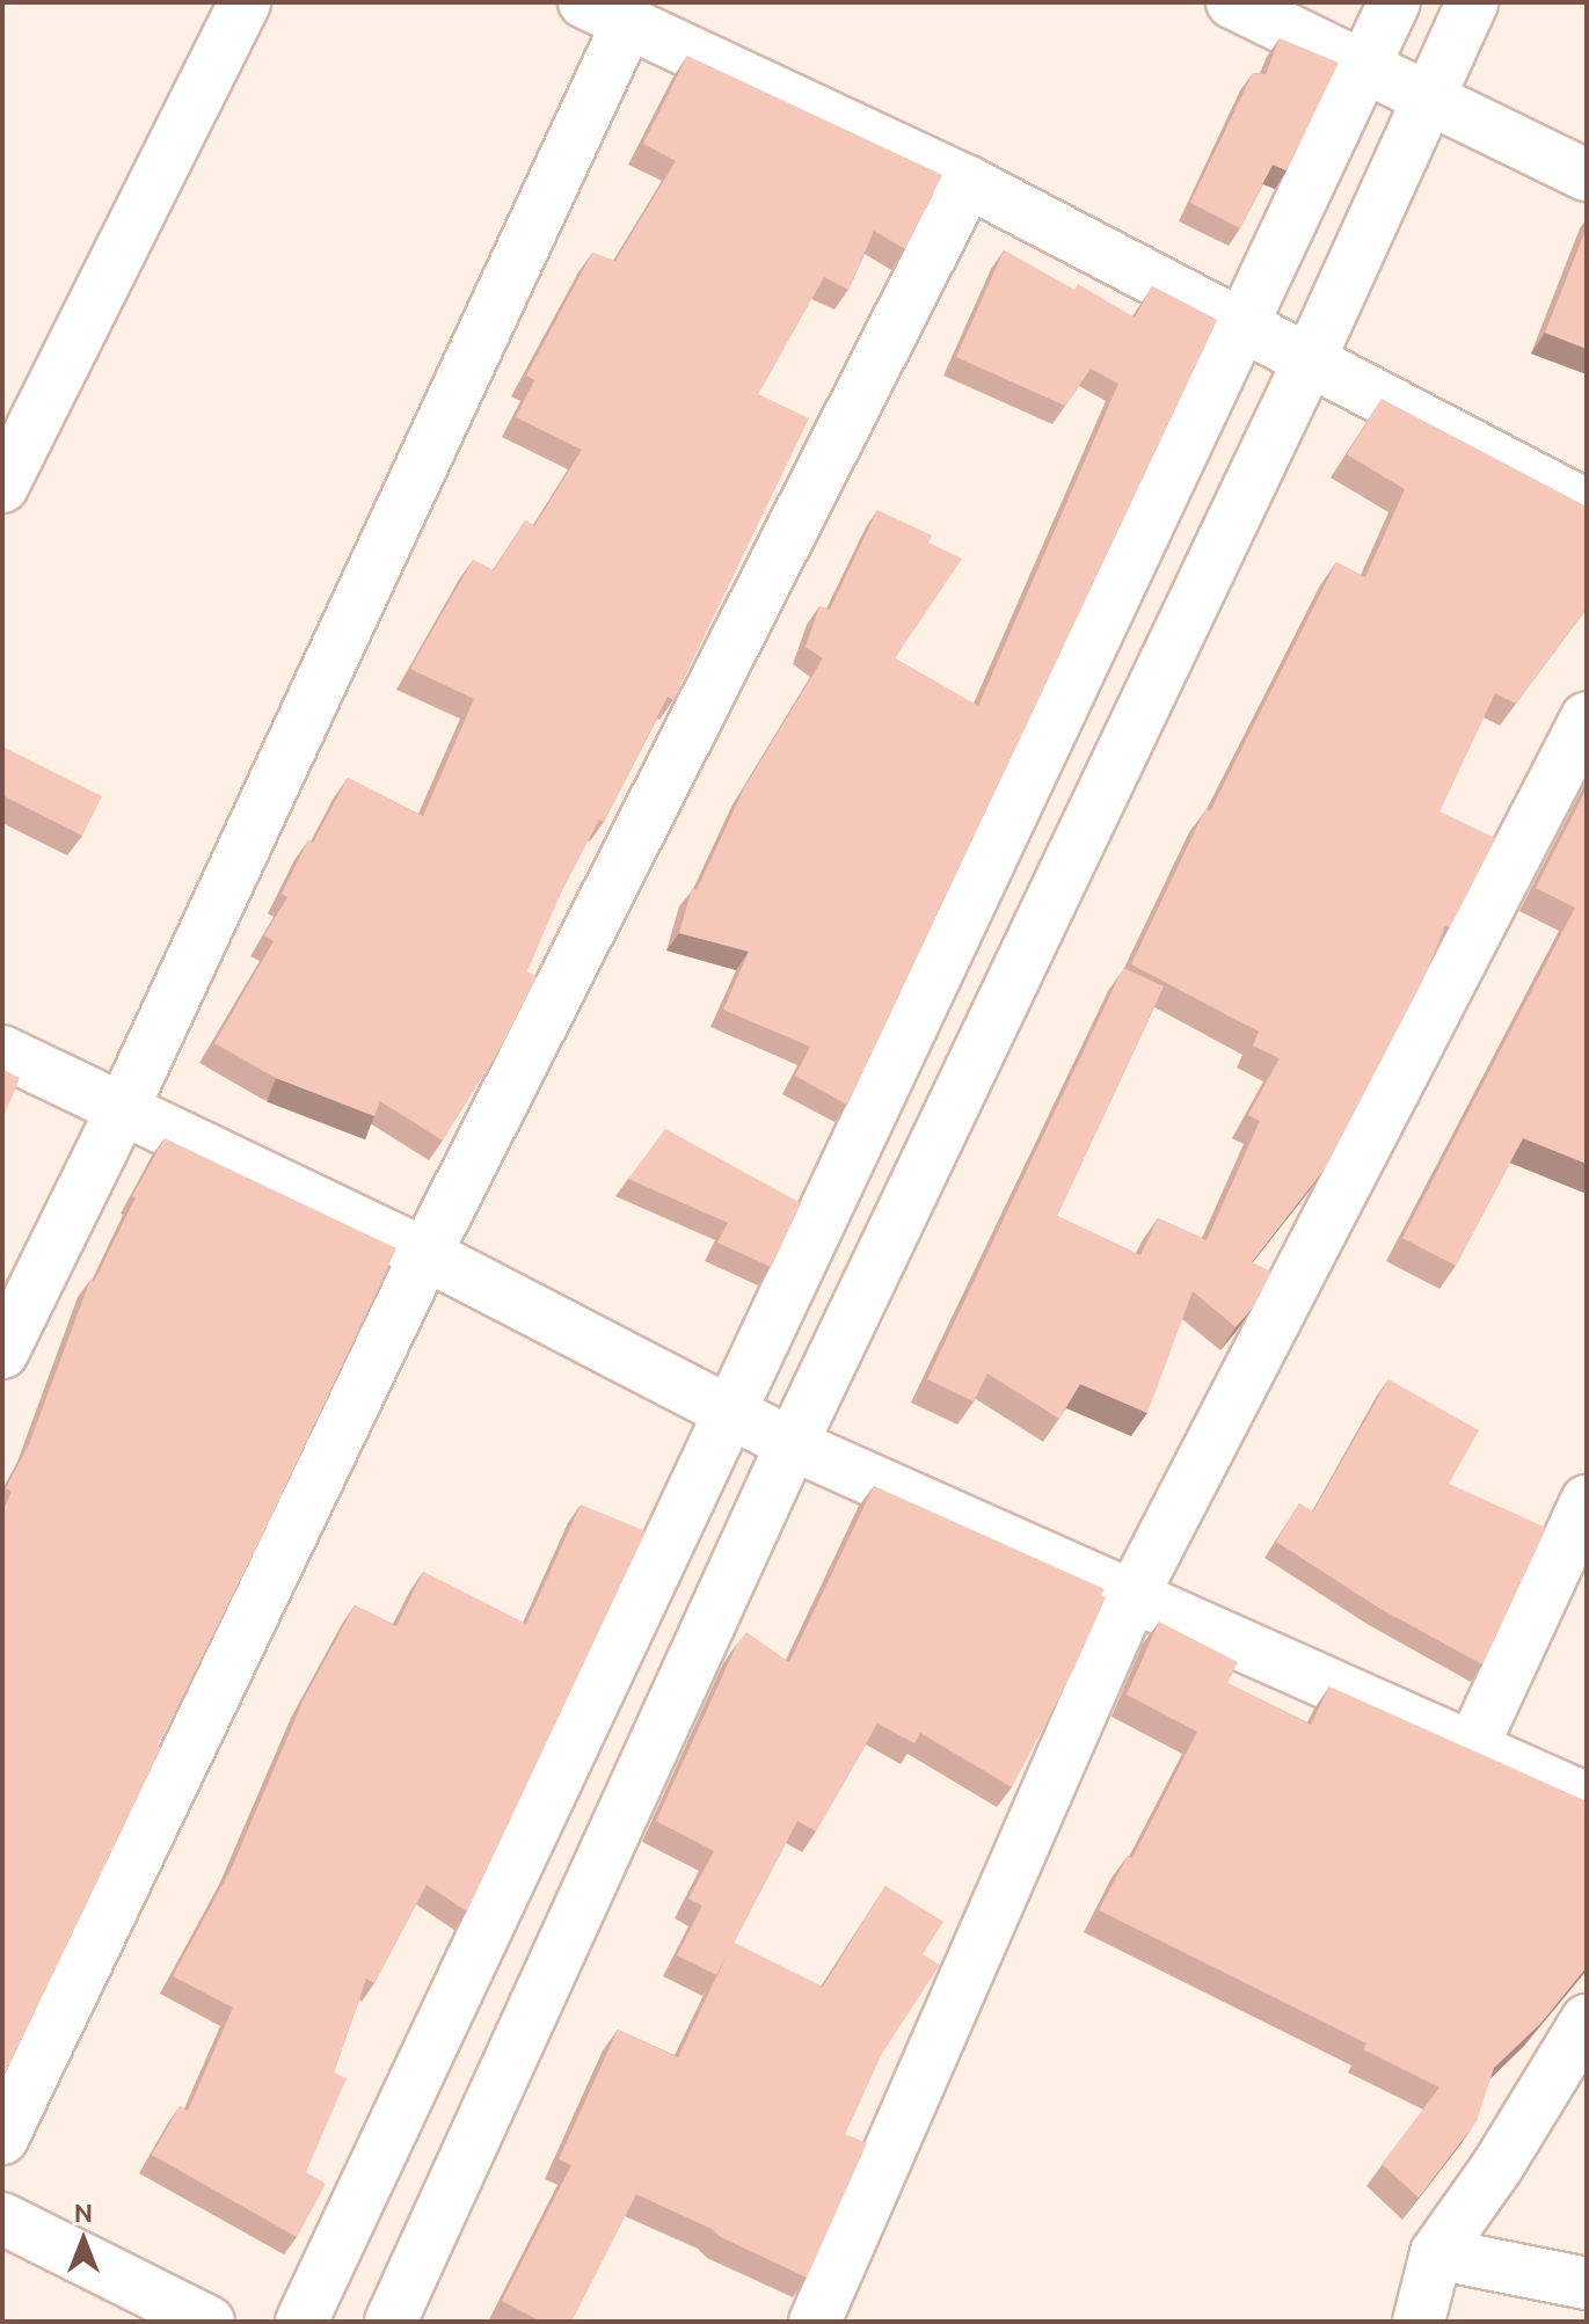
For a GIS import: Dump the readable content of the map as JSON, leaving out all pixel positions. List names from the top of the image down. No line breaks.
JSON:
{"north":"top"}
